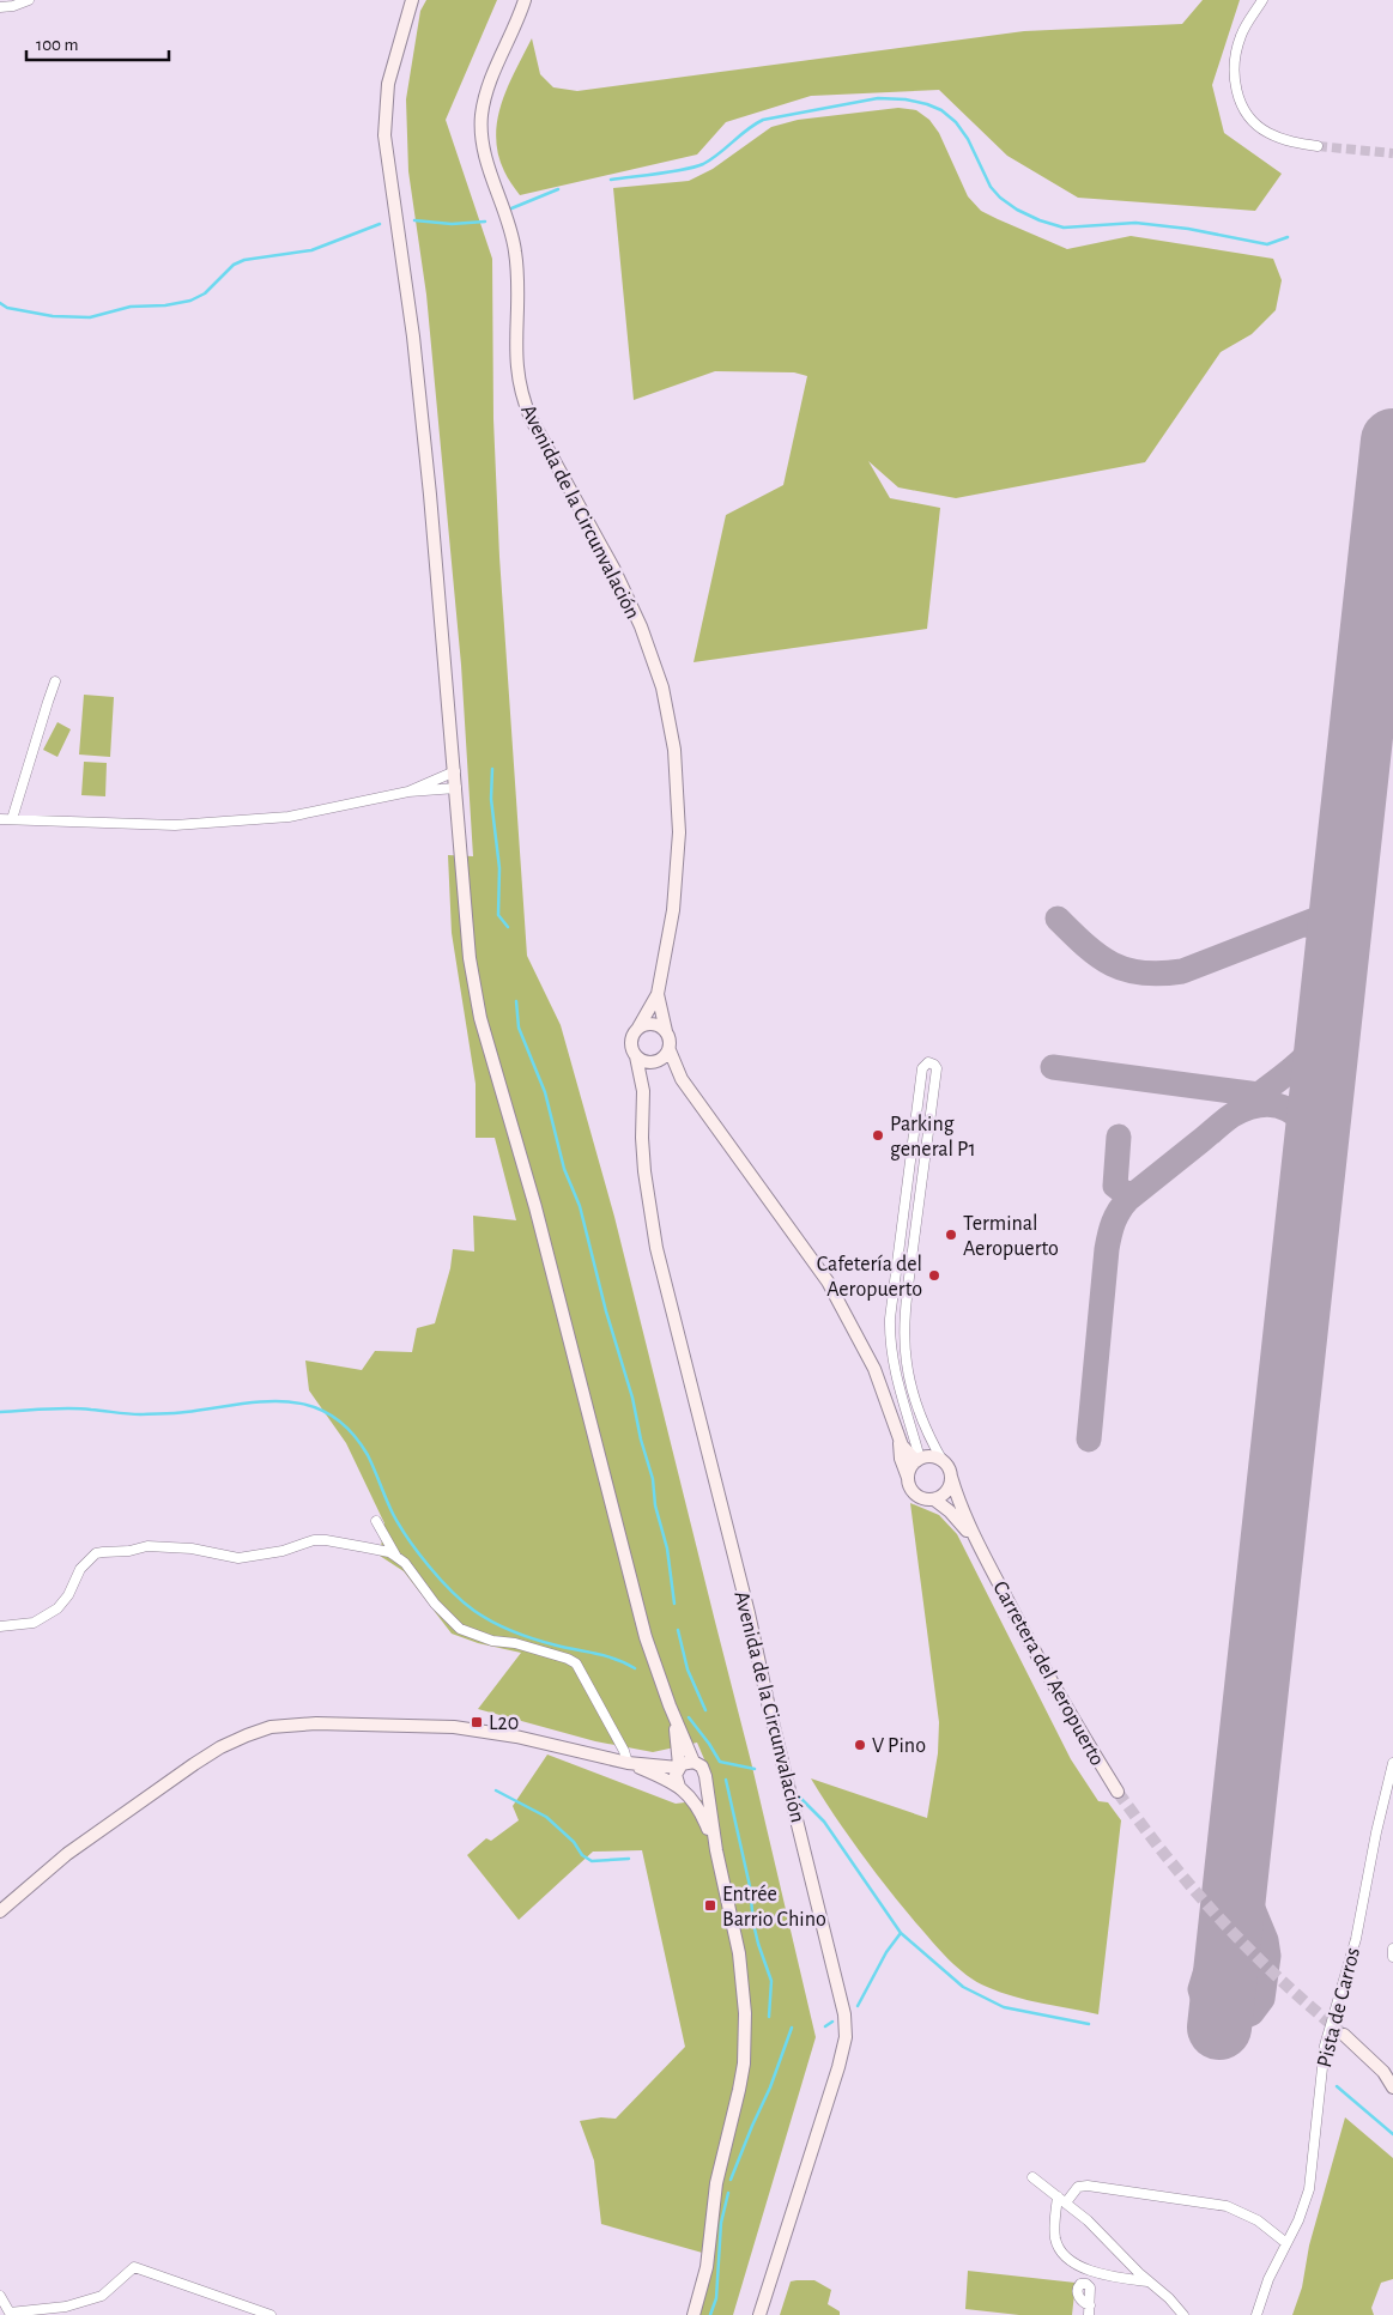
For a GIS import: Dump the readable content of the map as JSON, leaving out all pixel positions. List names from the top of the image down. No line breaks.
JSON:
{"streets":{"main road":["Avenida de la Circunvalación","Carretera del Aeropuerto"],"street":["Pista de Carros"]},"places":{"other":["Parking general P1","Terminal Aeropuerto","Cafetería del Aeropuerto","V Pino"],"transit":["L20","Entrée Barrio Chino"]},"scale_bar":"100 m"}
